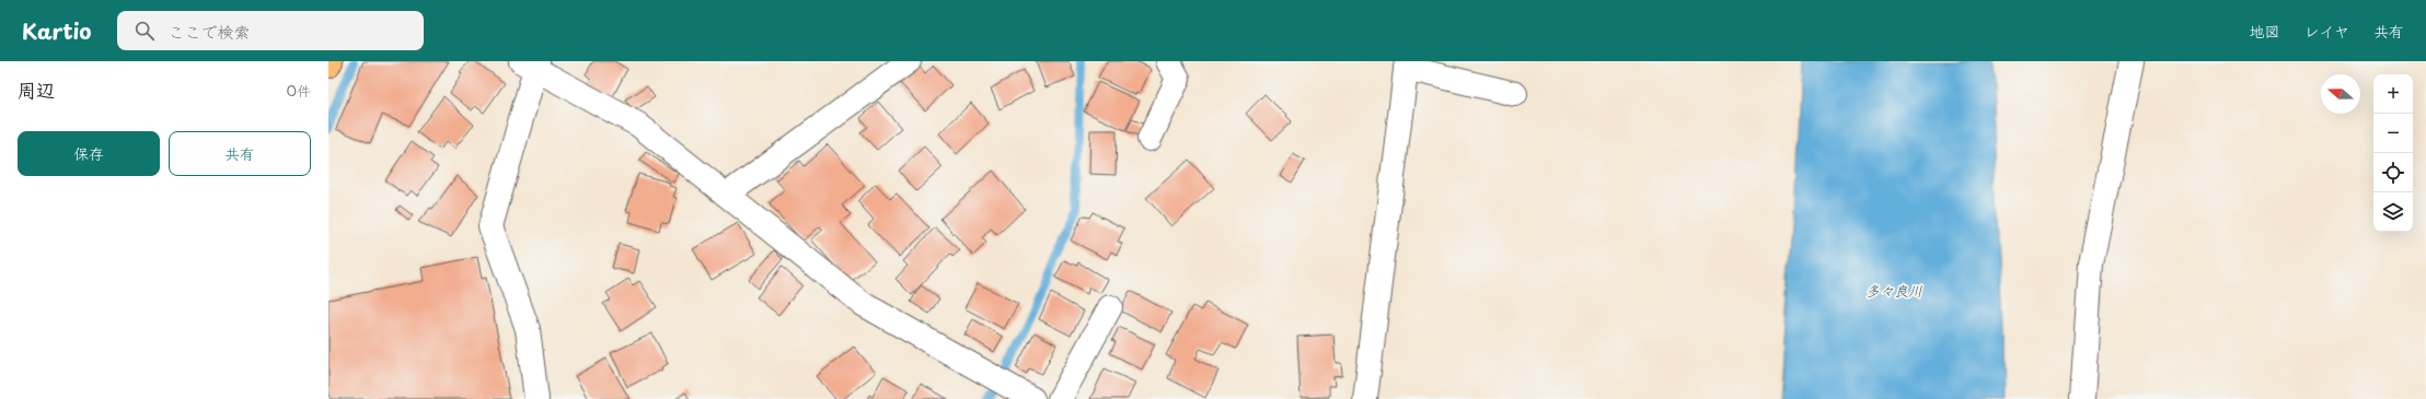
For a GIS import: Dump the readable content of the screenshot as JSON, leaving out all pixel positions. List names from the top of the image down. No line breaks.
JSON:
{"water":["多々良川"],"north":"left","page":{"header":"Kartio","search":"ここで検索","nav":["地図","レイヤ","共有"],"heading":["周辺","0件"],"map_buttons":["+","−"],"buttons":["保存","共有"]}}
